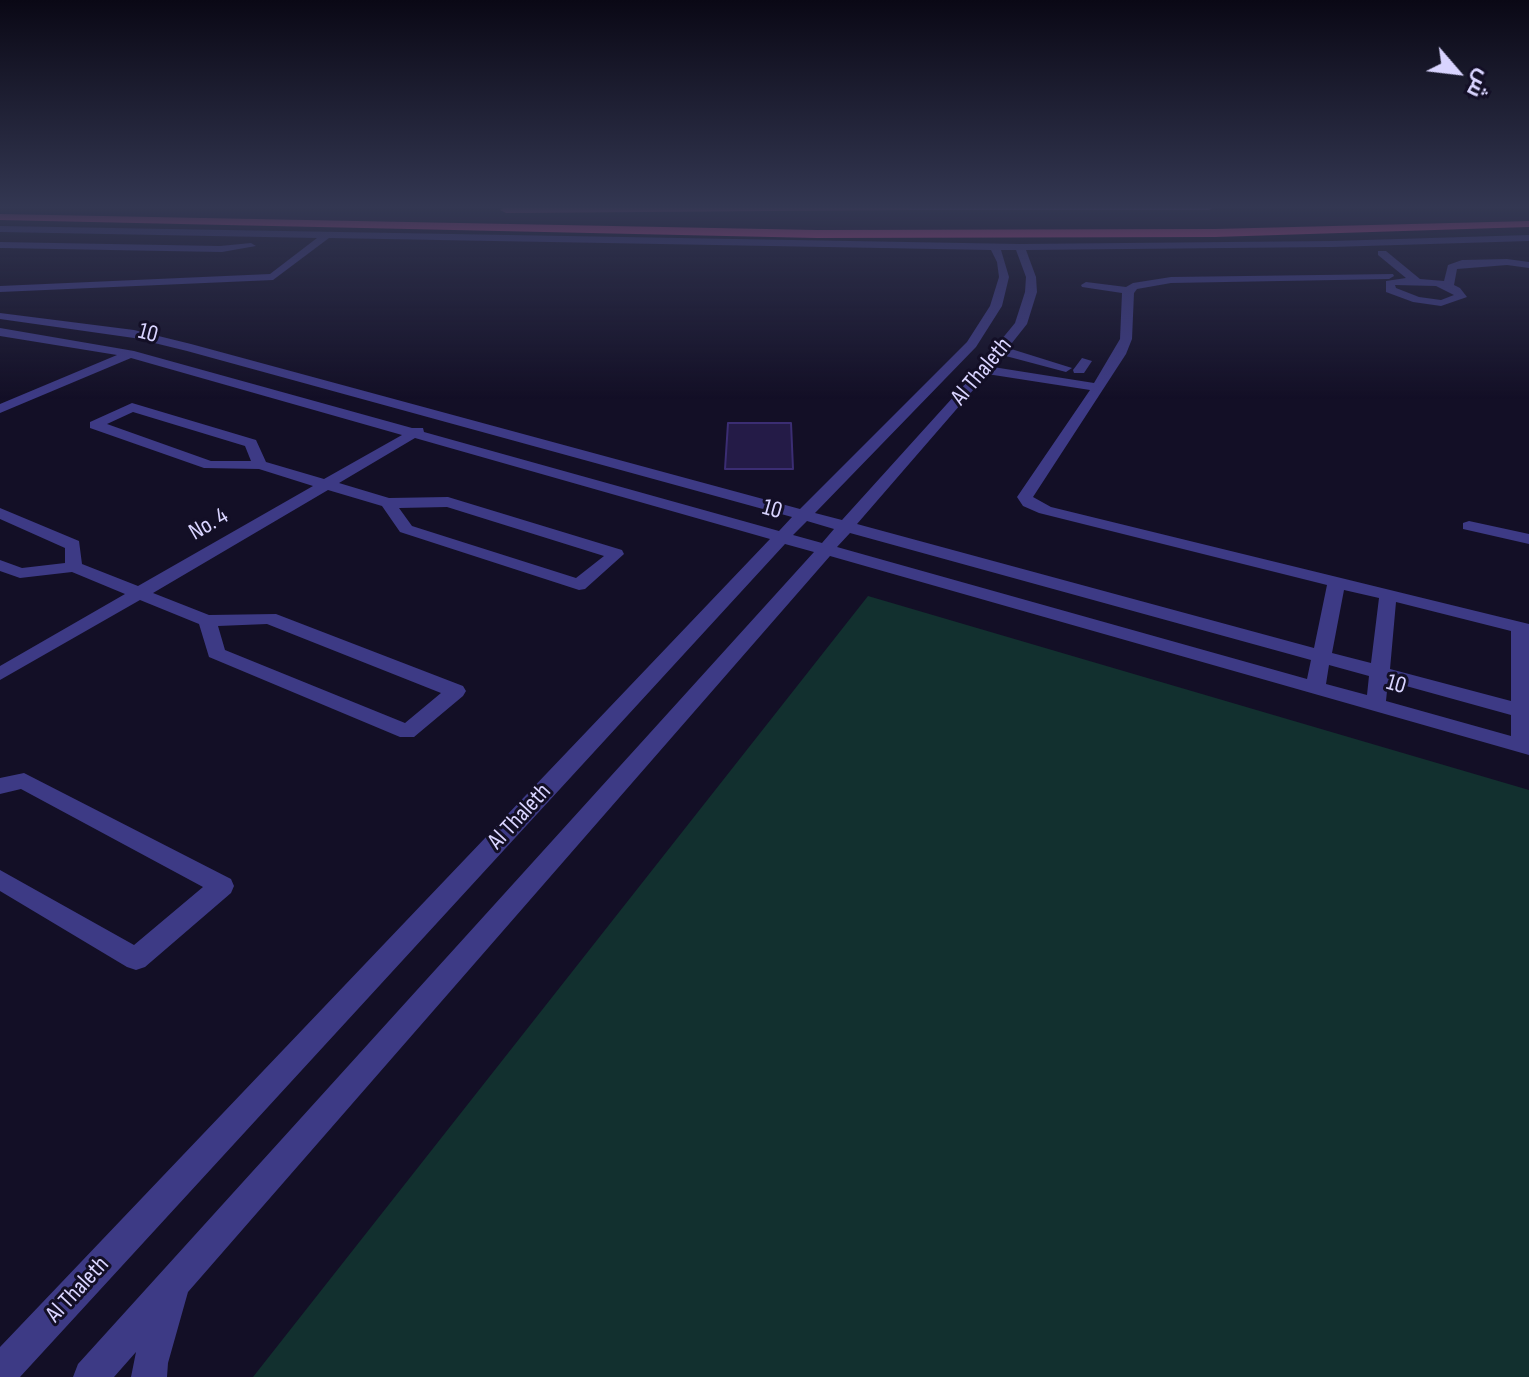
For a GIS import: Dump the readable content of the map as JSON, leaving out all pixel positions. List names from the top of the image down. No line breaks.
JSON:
{"streets":{"street":["10","Al Thaleth","No. 4"]},"crossings":[["10","Al Thaleth"],["10","No. 4"]],"north":"bottom right"}
